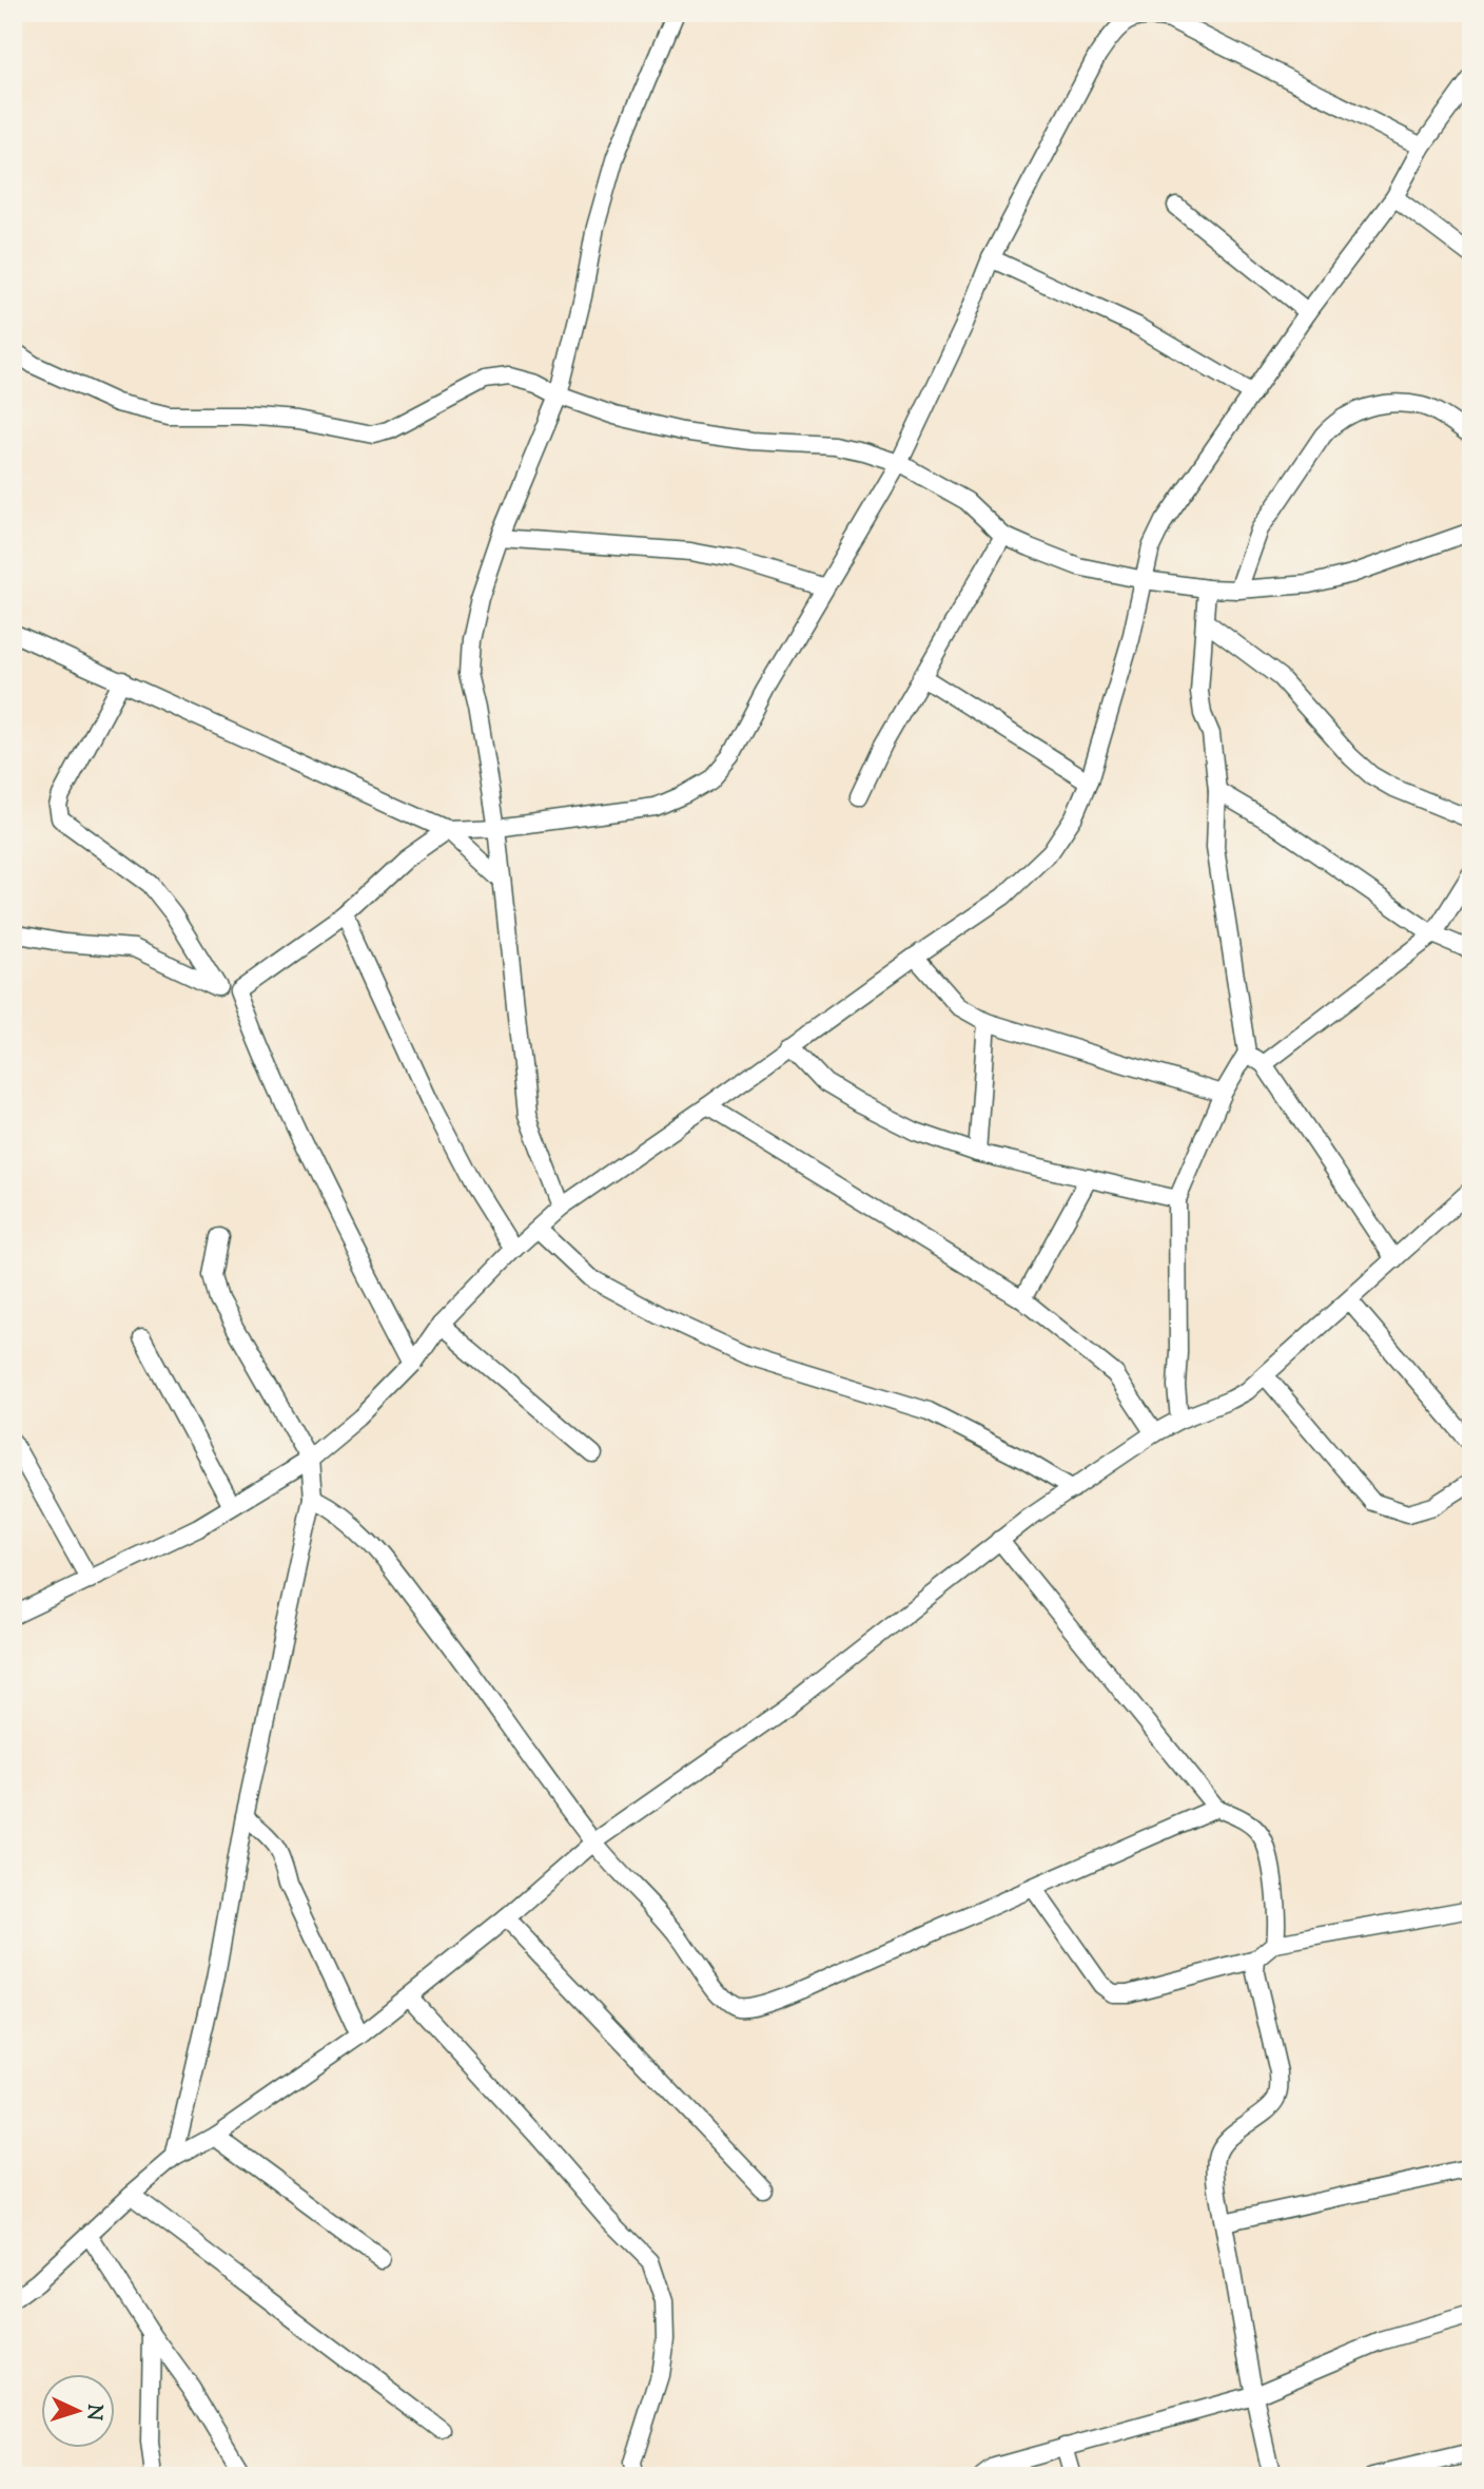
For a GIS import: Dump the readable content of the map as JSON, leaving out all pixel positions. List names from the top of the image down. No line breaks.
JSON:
{"north":"right"}
